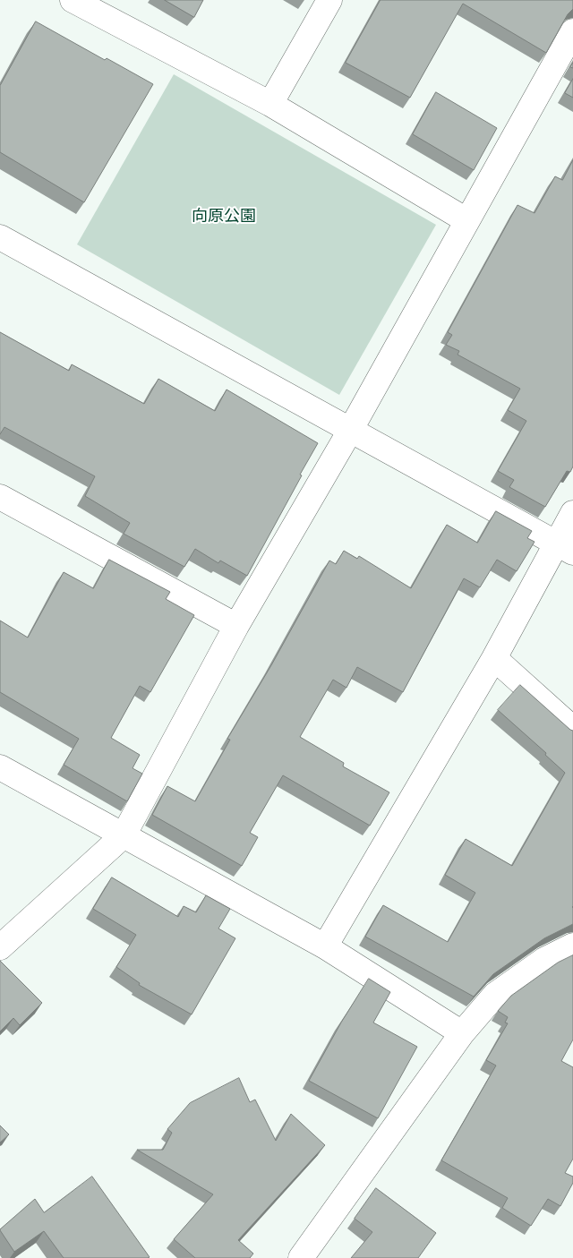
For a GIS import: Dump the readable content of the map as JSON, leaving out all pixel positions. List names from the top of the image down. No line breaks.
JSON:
{"parks":["向原公園"]}
